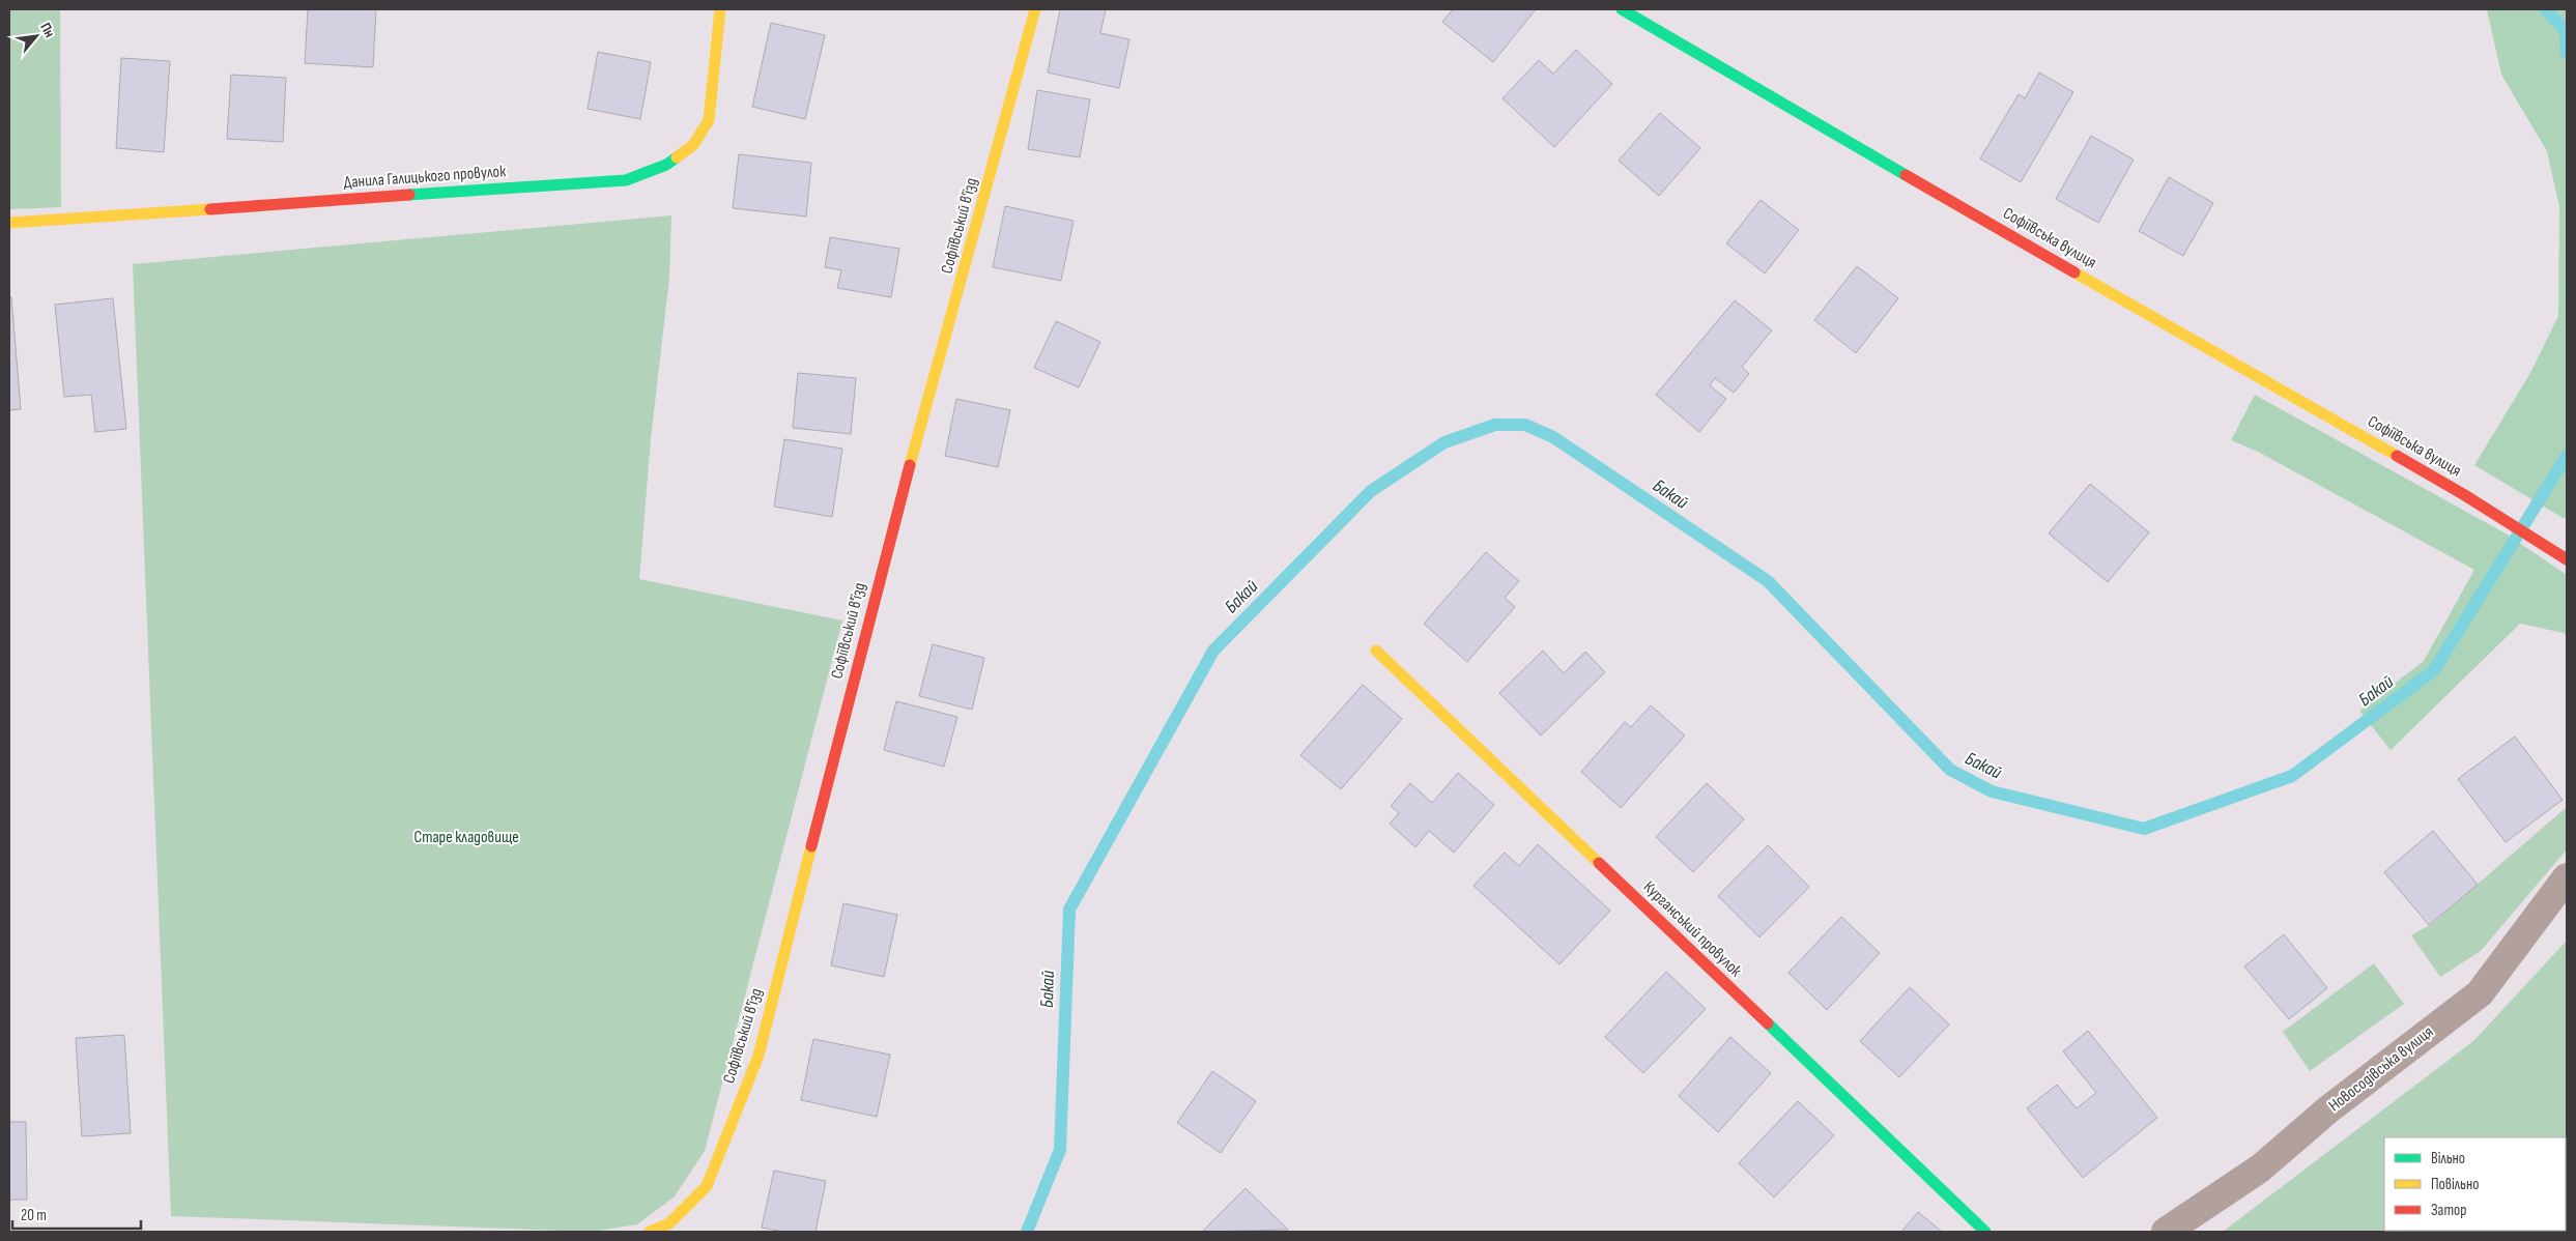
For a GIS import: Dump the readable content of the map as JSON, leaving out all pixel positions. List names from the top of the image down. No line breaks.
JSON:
{"streets":{"street":["Данила Галицького провулок","Софіївський в'їзд","Софіївська вулиця","Курганський провулок","Новосодівська вулиця"]},"water":["Бакай"],"parks":["Старе кладовище"],"legend":["Вільно","Повільно","Затор"],"scale_bar":"20 m","north":"top right"}
